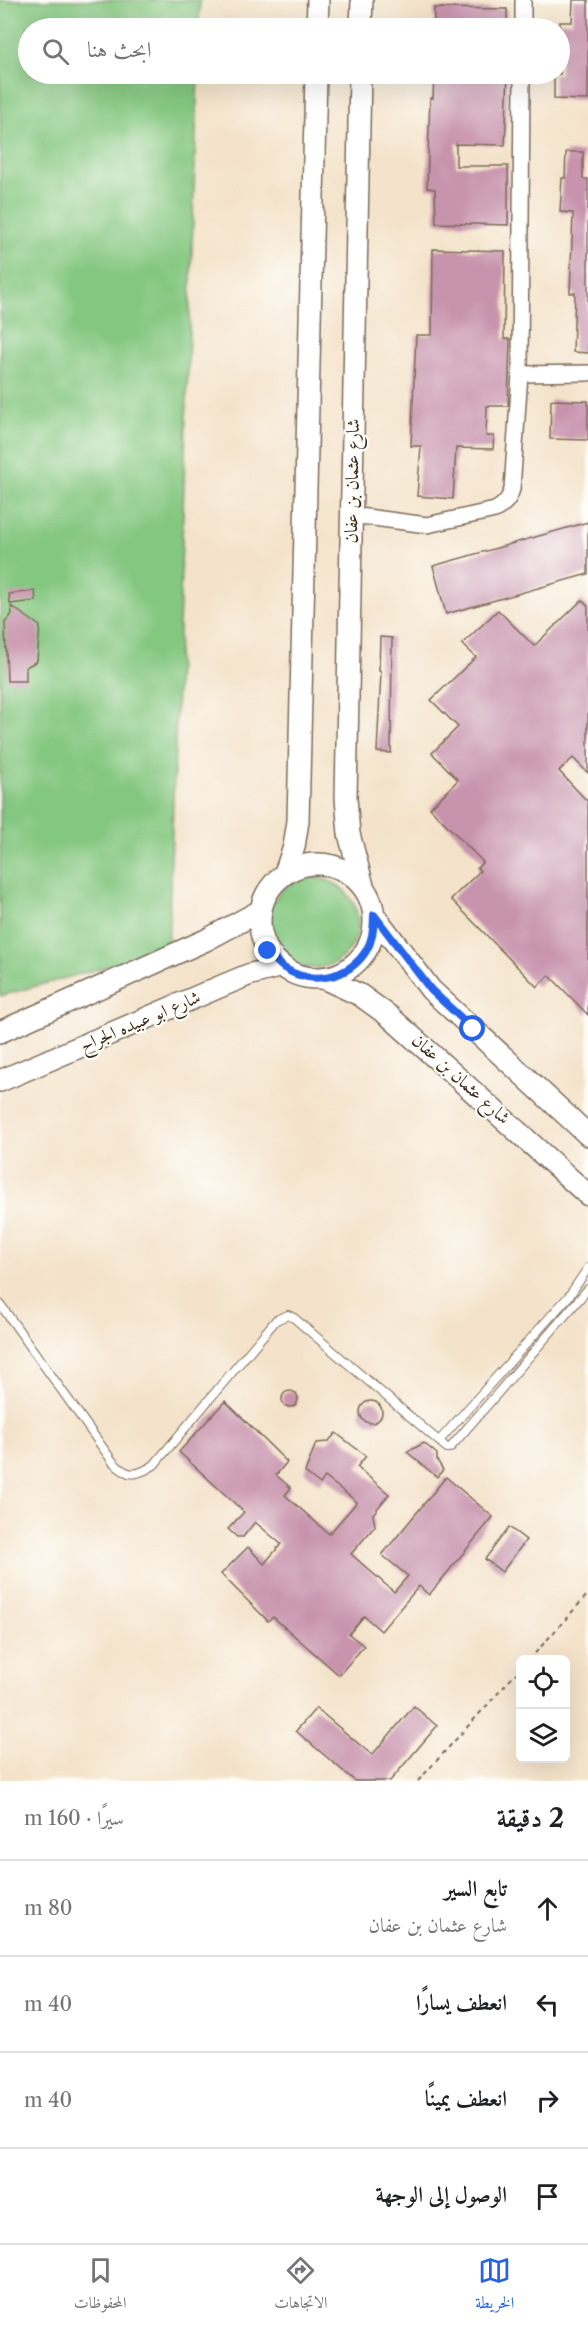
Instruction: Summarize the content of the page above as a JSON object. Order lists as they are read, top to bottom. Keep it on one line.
{"streets":{"main road":["شارع عثمان بن عفان","شارع ابو عبيده الجراح"]},"crossings":[["شارع عثمان بن عفان","شارع ابو عبيده الجراح"]],"page":{"search":"ابحث هنا","heading":["2 دقيقة","سيرًا · 160 m"],"list":[["تابع السير","شارع عثمان بن عفان","80 m"],["انعطف يسارًا","40 m"],["انعطف يمينًا","40 m"],"الوصول إلى الوجهة"],"nav":["الخريطة","الاتجاهات","المحفوظات"]}}
